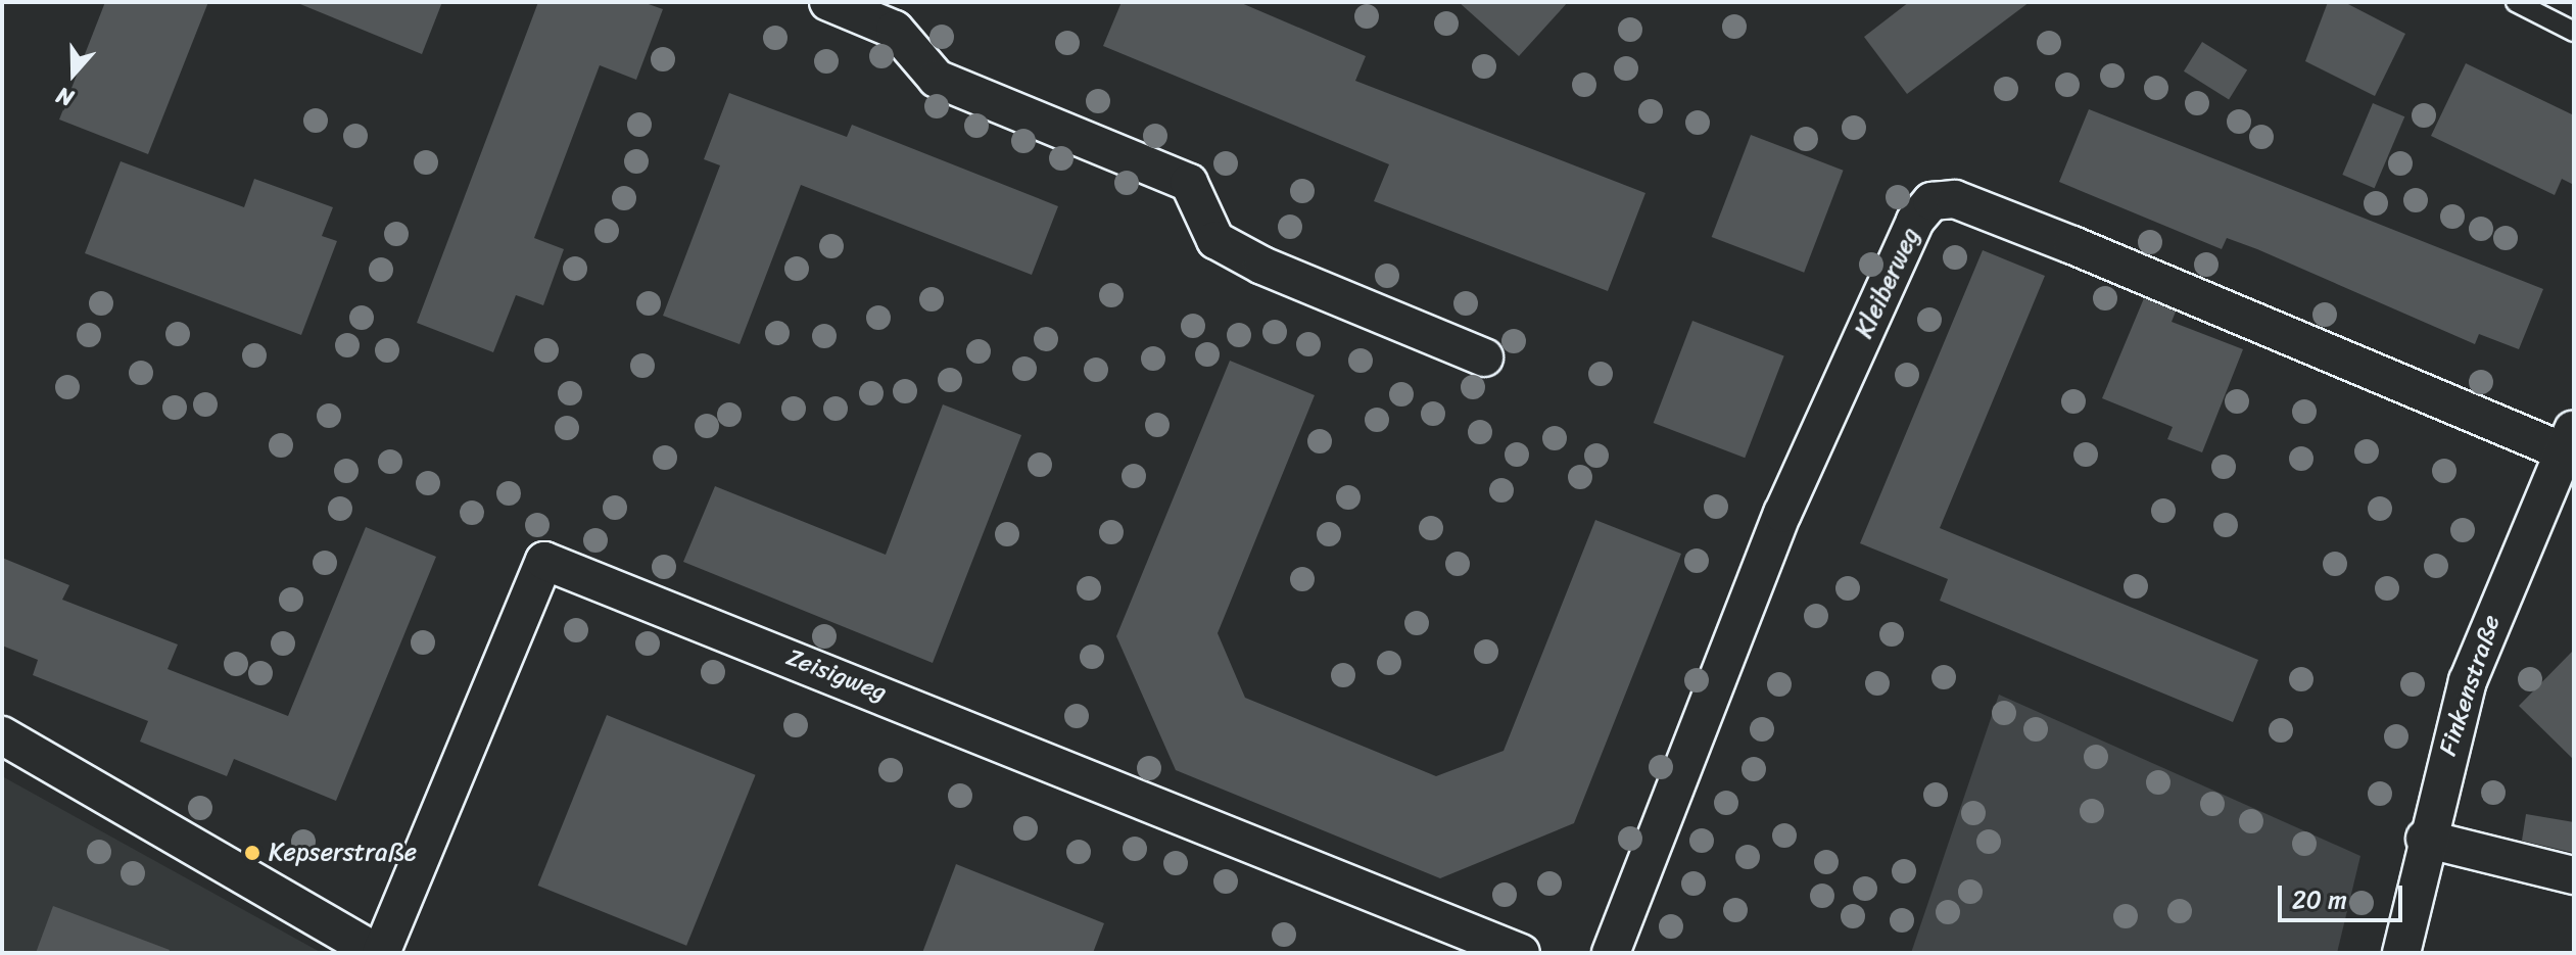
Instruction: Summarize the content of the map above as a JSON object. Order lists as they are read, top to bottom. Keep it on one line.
{"streets":{"street":["Kleiberweg","Zeisigweg","Finkenstraße"]},"crossings":[["Kleiberweg","Finkenstraße"]],"places":["Kepserstraße"],"scale_bar":"20 m","north":"bottom"}
